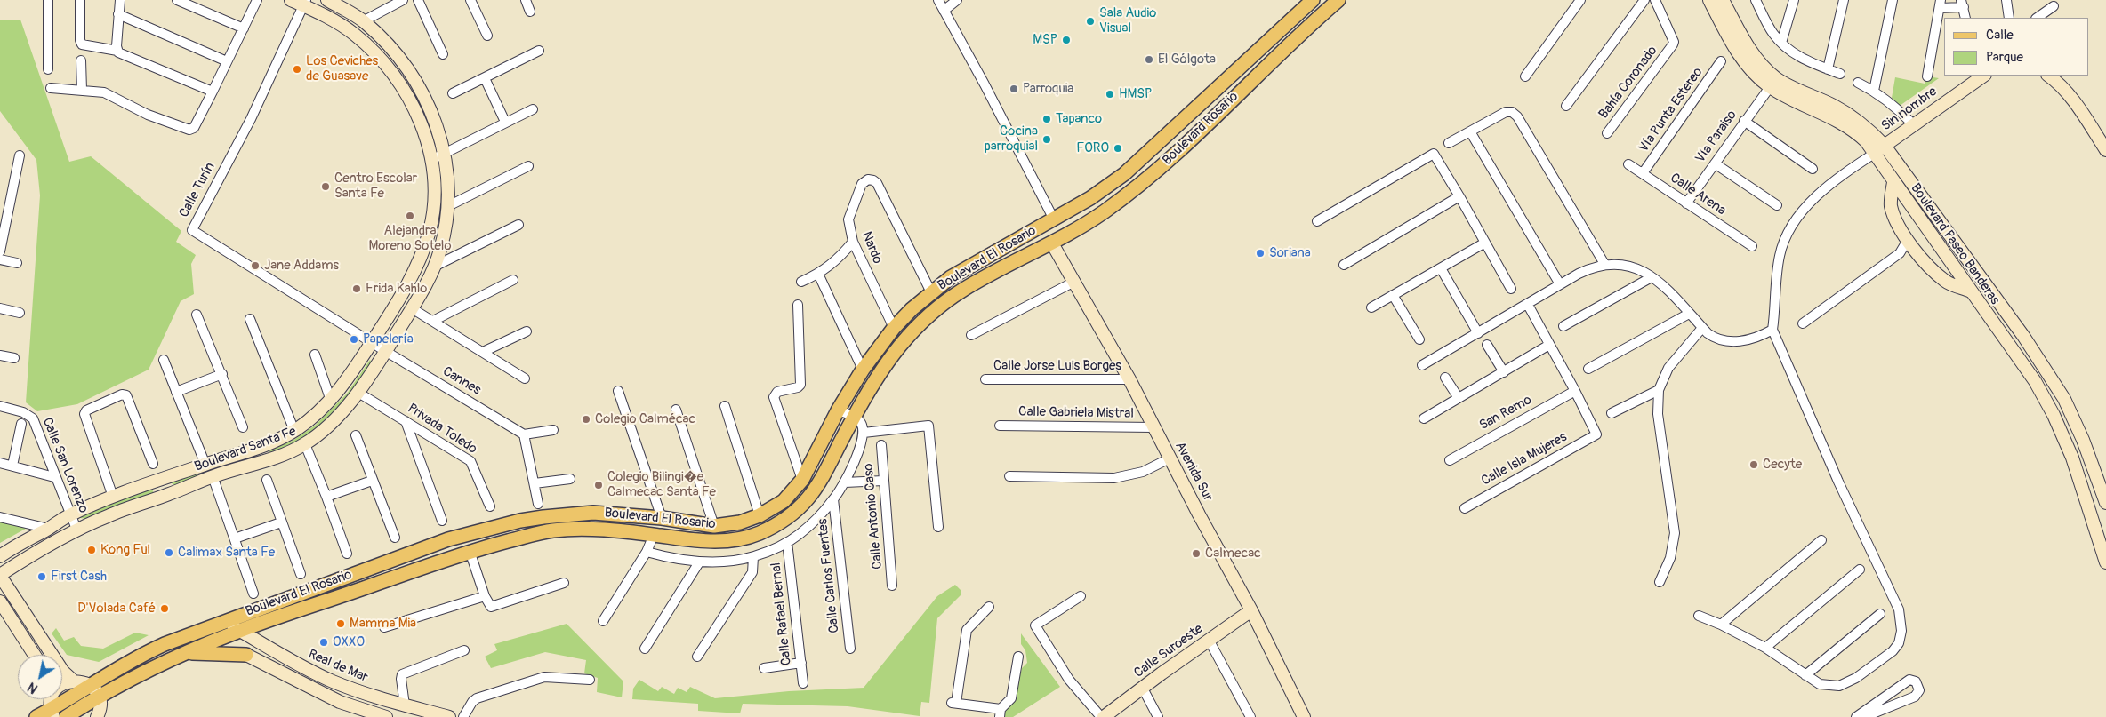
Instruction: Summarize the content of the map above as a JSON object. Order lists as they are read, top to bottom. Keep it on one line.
{"streets":{"main road":["Sin nombre","Boulevard Rosario","Boulevard Paseo Banderas","Boulevard El Rosario","Boulevard Santa Fe","Avenida Sur","Calle Suroeste","Real de Mar"],"street":["Bahía Coronado","Vía Punta Estereo","Vía Paraiso","Calle Turín","Calle Arena","Nardo","Calle Jorse Luis Borges","Cannes","Calle Gabriela Mistral","San Remo","Privada Toledo","Calle Isla Mujeres","Calle San Lorenzo","Calle Antonio Caso","Calle Carlos Fuentes","Calle Rafael Bernal"]},"crossings":[["Sin nombre","Boulevard Paseo Banderas"],["Vía Punta Estereo","Calle Arena"],["Boulevard Rosario","Boulevard El Rosario"],["Boulevard Rosario","Avenida Sur"],["Vía Paraiso","Calle Arena"],["Vía Paraiso","Boulevard Paseo Banderas"],["Calle Turín","Cannes"],["Calle Turín","Boulevard Santa Fe"],["Nardo","Boulevard El Rosario"],["Boulevard El Rosario","Avenida Sur"],["Boulevard El Rosario","Real de Mar"],["Calle Jorse Luis Borges","Avenida Sur"],["Cannes","Boulevard Santa Fe"],["Calle Gabriela Mistral","Avenida Sur"],["San Remo","Calle Isla Mujeres"],["Privada Toledo","Boulevard Santa Fe"],["Boulevard Santa Fe","Calle San Lorenzo"],["Avenida Sur","Calle Suroeste"]],"places":["Sala Audio Visual","MSP","El Gólgota","Los Ceviches de Guasave","Parroquia","HMSP","Tapanco","Cocina parroquial","FORO","Centro Escolar Santa Fe","Alejandra Moreno Sotelo","Soriana","Jane Addams","Frida Kahlo","Papelería","Colegio Calmécac","Cecyte","Colegio Bilingi�e Calmecac Santa Fe","Kong Fui","Calimax Santa Fe","Calmecac","First Cash","D'Volada Café","Mamma Mia","OXXO"],"legend":["Calle","Parque"],"north":"bottom left"}
